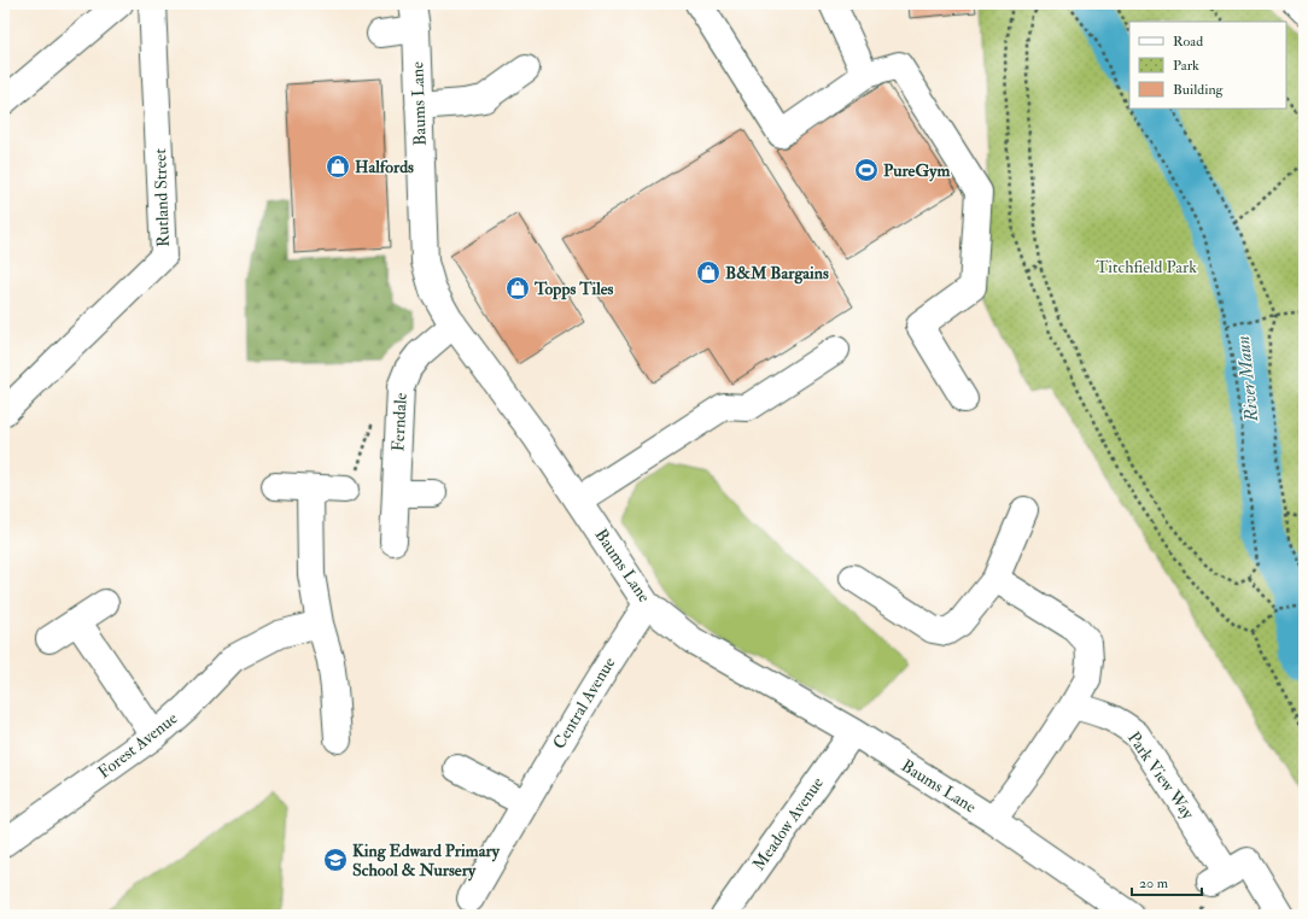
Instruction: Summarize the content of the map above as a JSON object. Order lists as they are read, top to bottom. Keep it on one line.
{"streets":{"main road":["Baums Lane","Rutland Street","Ferndale","Central Avenue","Forest Avenue","Park View Way","Meadow Avenue"]},"crossings":[["Baums Lane","Ferndale"],["Baums Lane","Central Avenue"],["Baums Lane","Meadow Avenue"]],"water":["River Maun"],"parks":["Titchfield Park"],"places":{"shop":["Halfords","B&M Bargains","Topps Tiles"],"sports":["PureGym"],"school or university":["King Edward Primary School & Nursery"]},"legend":["Road","Park","Building"],"scale_bar":"20 m"}
